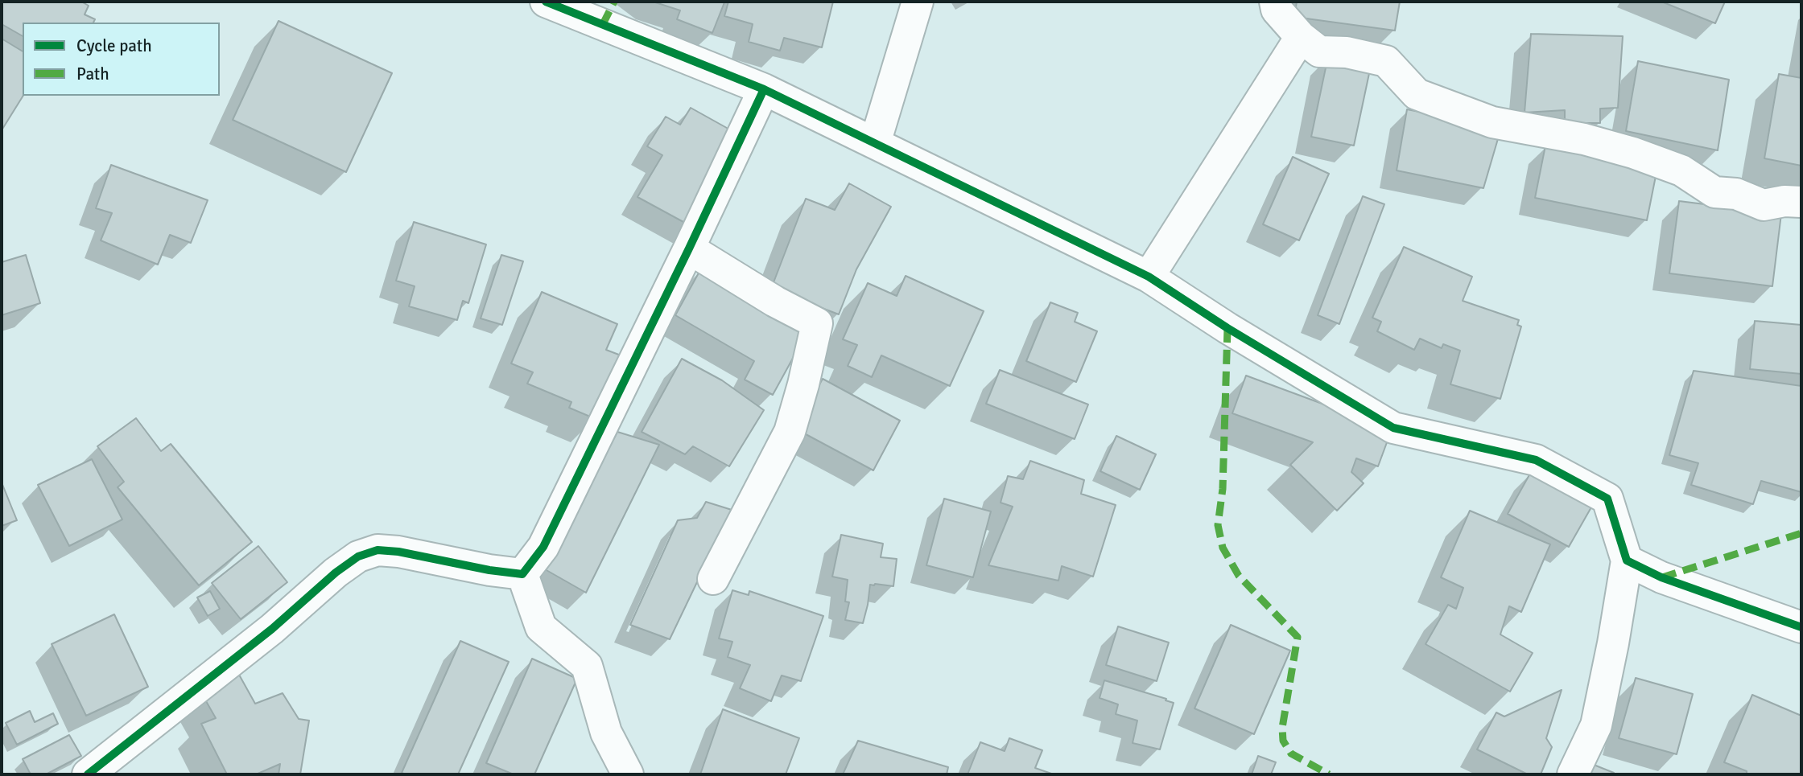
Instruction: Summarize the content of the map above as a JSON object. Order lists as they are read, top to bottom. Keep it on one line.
{"legend":["Cycle path","Path"]}
